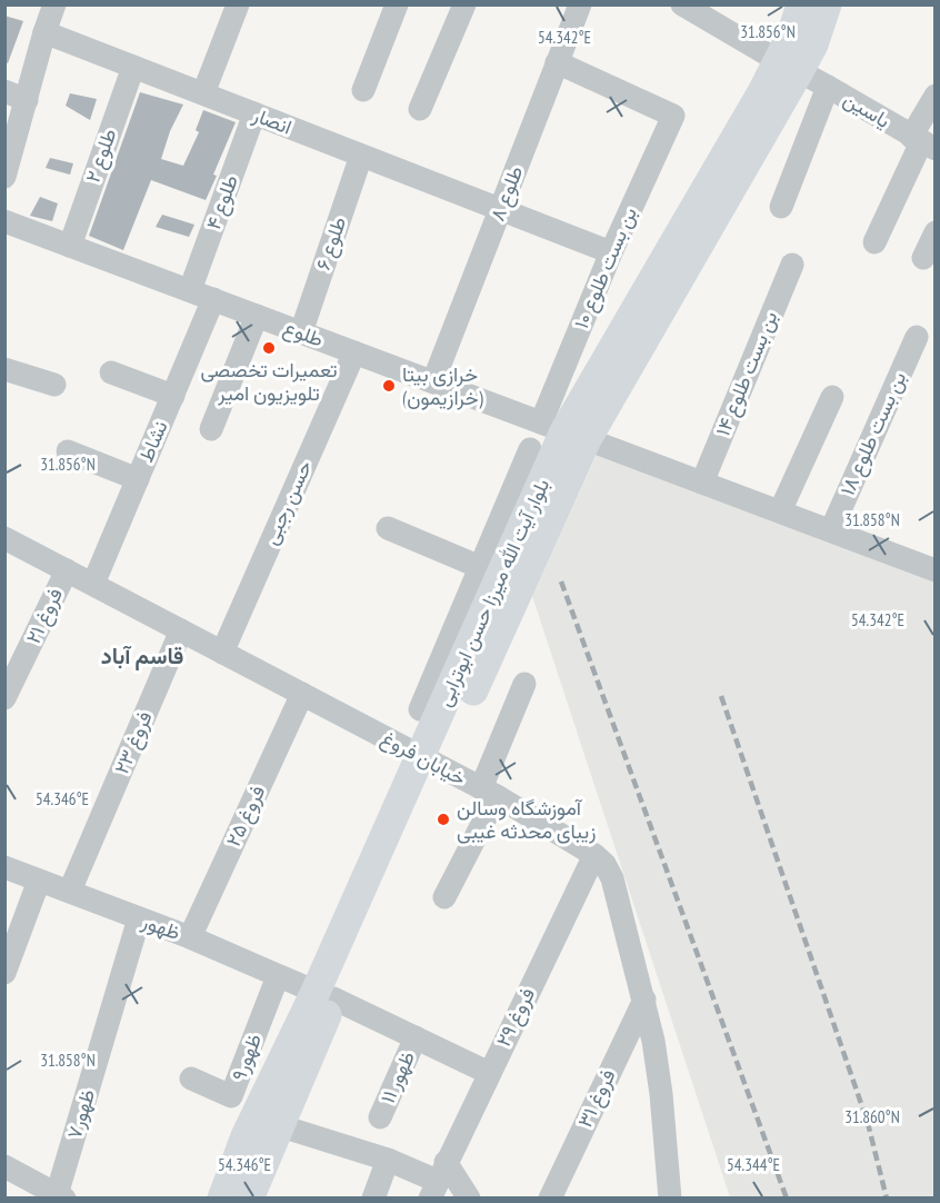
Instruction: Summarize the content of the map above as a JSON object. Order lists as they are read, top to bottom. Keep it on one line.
{"streets":{"main road":["بلوار آیت الله میرزا حسن ابوترابی"],"street":["یاسین","انصار","طلوع ۲","طلوع ۸","طلوع ۴","طلوع ۶","بن بست طلوع ۱۰","طلوع","بن بست طلوع ۱۴","بن بست طلوع ۱۸","نشاط","حسن رجبی","فروغ ۲۱","فروغ ۲۳","خیابان فروغ","فروغ ۲۵","ظهور","فروغ ۲۹","ظهور۹","ظهور ۱۱","فروغ ۳۱","ظهور۷"]},"crossings":[["یاسین","بلوار آیت الله میرزا حسن ابوترابی"],["انصار","طلوع ۲"],["انصار","طلوع ۸"],["انصار","طلوع ۴"],["انصار","طلوع ۶"],["انصار","بن بست طلوع ۱۰"],["طلوع ۲","طلوع"],["طلوع ۸","بن بست طلوع ۱۰"],["طلوع ۸","طلوع"],["طلوع ۴","طلوع"],["طلوع ۶","طلوع"],["بن بست طلوع ۱۰","طلوع"],["بن بست طلوع ۱۰","بلوار آیت الله میرزا حسن ابوترابی"],["طلوع","بن بست طلوع ۱۴"],["طلوع","بن بست طلوع ۱۸"],["طلوع","نشاط"],["طلوع","حسن رجبی"],["طلوع","بلوار آیت الله میرزا حسن ابوترابی"],["نشاط","خیابان فروغ"],["حسن رجبی","خیابان فروغ"],["بلوار آیت الله میرزا حسن ابوترابی","خیابان فروغ"],["بلوار آیت الله میرزا حسن ابوترابی","ظهور"],["فروغ ۲۱","خیابان فروغ"],["فروغ ۲۳","خیابان فروغ"],["فروغ ۲۳","ظهور"],["خیابان فروغ","فروغ ۲۵"],["خیابان فروغ","فروغ ۲۹"],["خیابان فروغ","فروغ ۳۱"],["فروغ ۲۵","ظهور"],["ظهور","فروغ ۲۹"],["ظهور","ظهور۹"],["ظهور","ظهور ۱۱"],["ظهور","ظهور۷"]],"districts":["قاسم آباد"],"places":["تعمیرات تخصصی تلویزیون امیر","خرازی بیتا (خرازیمون)","آموزشگاه وسالن زیبای محدثه غیبی"],"coordinates":["31.856°N","54.342°E","31.858°N","54.346°E","31.860°N","54.344°E"]}
